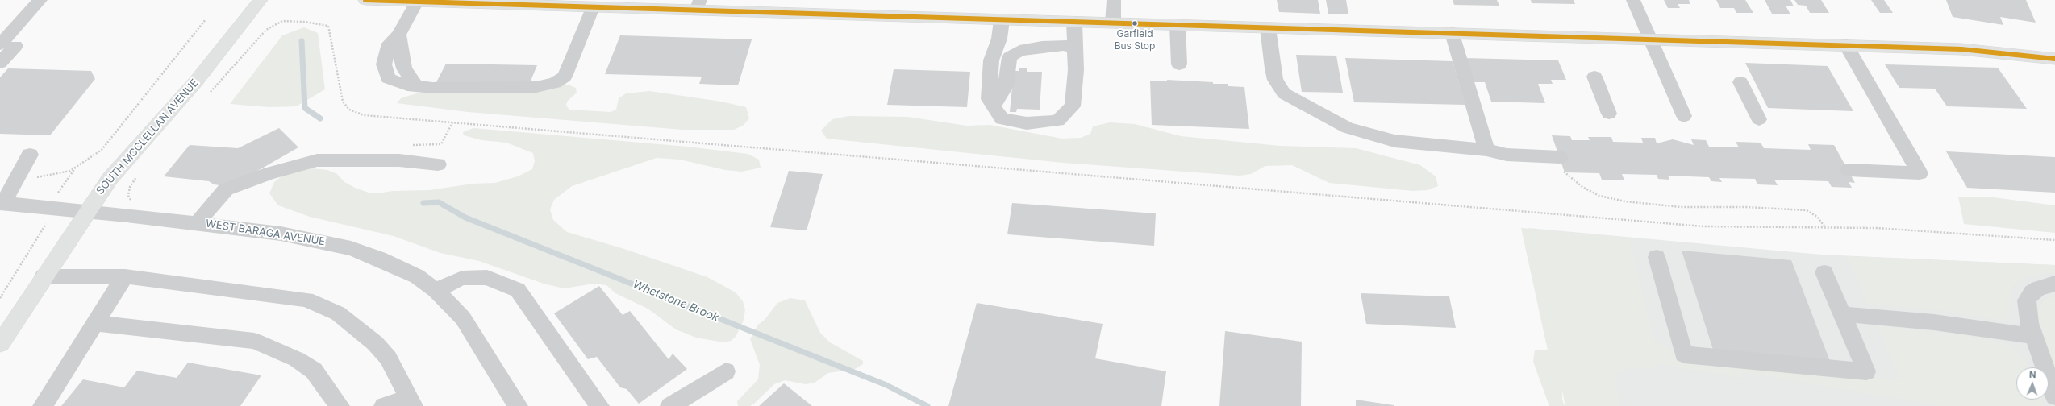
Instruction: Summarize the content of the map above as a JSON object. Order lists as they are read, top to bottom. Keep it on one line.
{"streets":{"main road":["SOUTH MCCLELLAN AVENUE"],"street":["WEST BARAGA AVENUE"]},"crossings":[["SOUTH MCCLELLAN AVENUE","WEST BARAGA AVENUE"]],"water":["Whetstone Brook"],"places":["Garfield Bus Stop"],"north":"top"}
